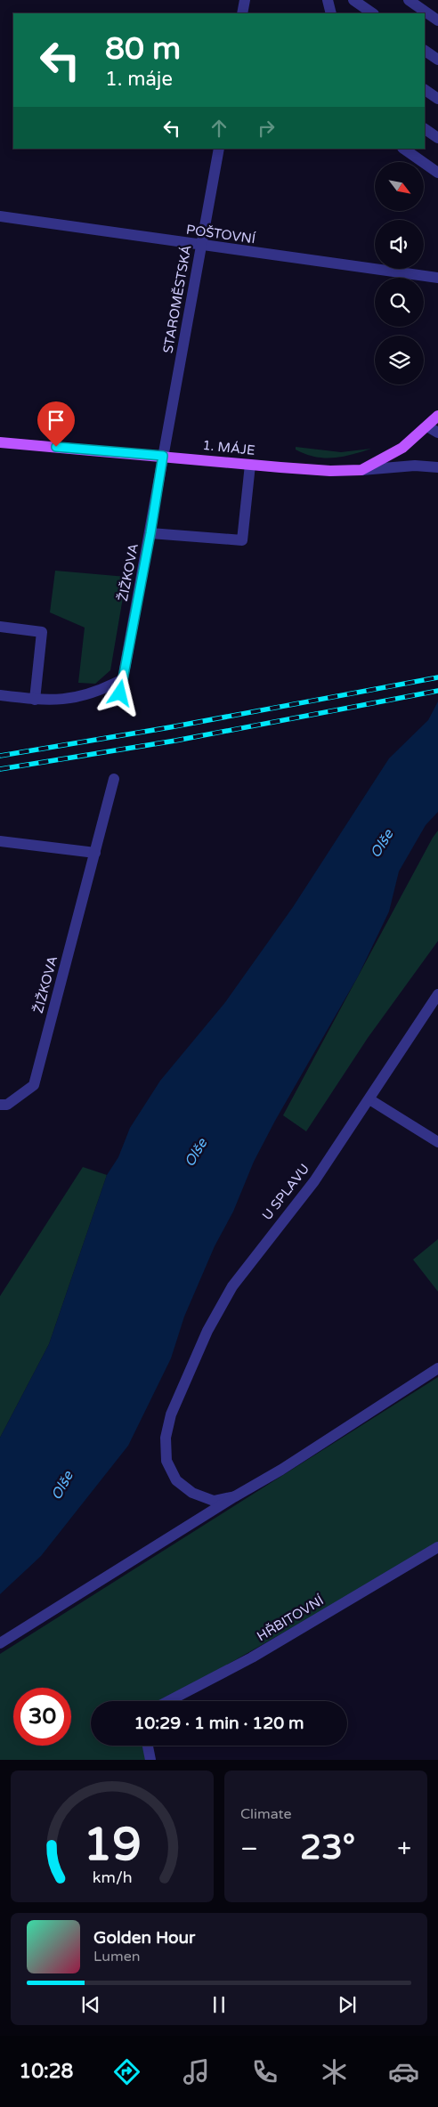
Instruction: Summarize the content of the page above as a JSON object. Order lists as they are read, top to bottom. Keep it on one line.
{"streets":{"main road":["1. MÁJE"],"street":["POŠTOVNÍ","STAROMĚSTSKÁ","ŽIŽKOVA","U SPLAVU","HŘBITOVNÍ"]},"crossings":[["POŠTOVNÍ","STAROMĚSTSKÁ"],["STAROMĚSTSKÁ","1. MÁJE"],["STAROMĚSTSKÁ","ŽIŽKOVA"],["1. MÁJE","ŽIŽKOVA"]],"water":["Olše"],"north":"bottom right","page":{"turn":["80 m","1. máje"],"limit":"30","trip":"10:29 · 1 min · 120 m","tile":"Climate","heat":["−","23°","+"],"song":["Golden Hour","Lumen"],"tabs":"10:28","gauge":["19","km/h"]}}
